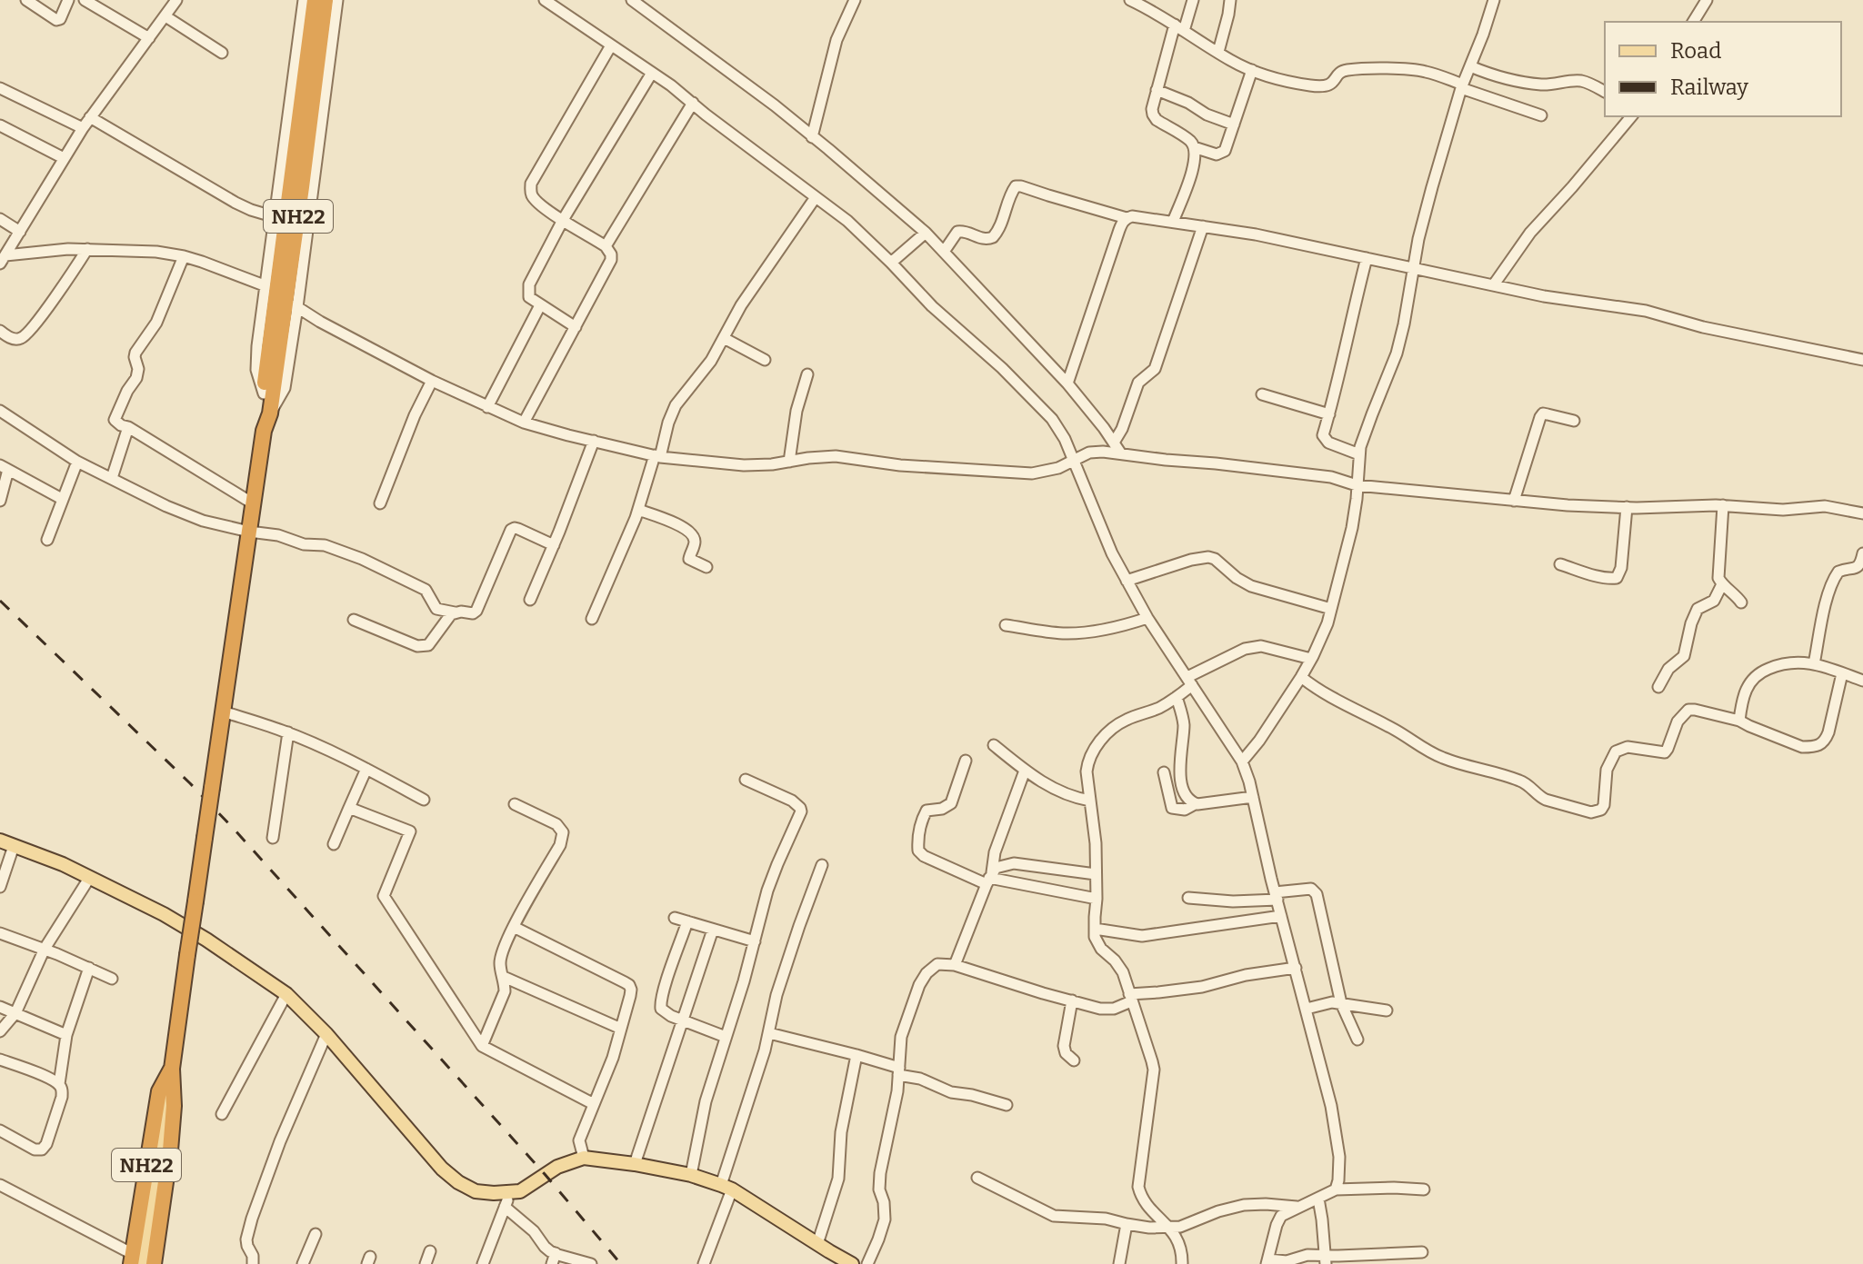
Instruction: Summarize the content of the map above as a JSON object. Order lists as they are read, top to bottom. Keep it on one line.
{"streets":{"highway":["NH22"]},"legend":["Road","Railway"]}
